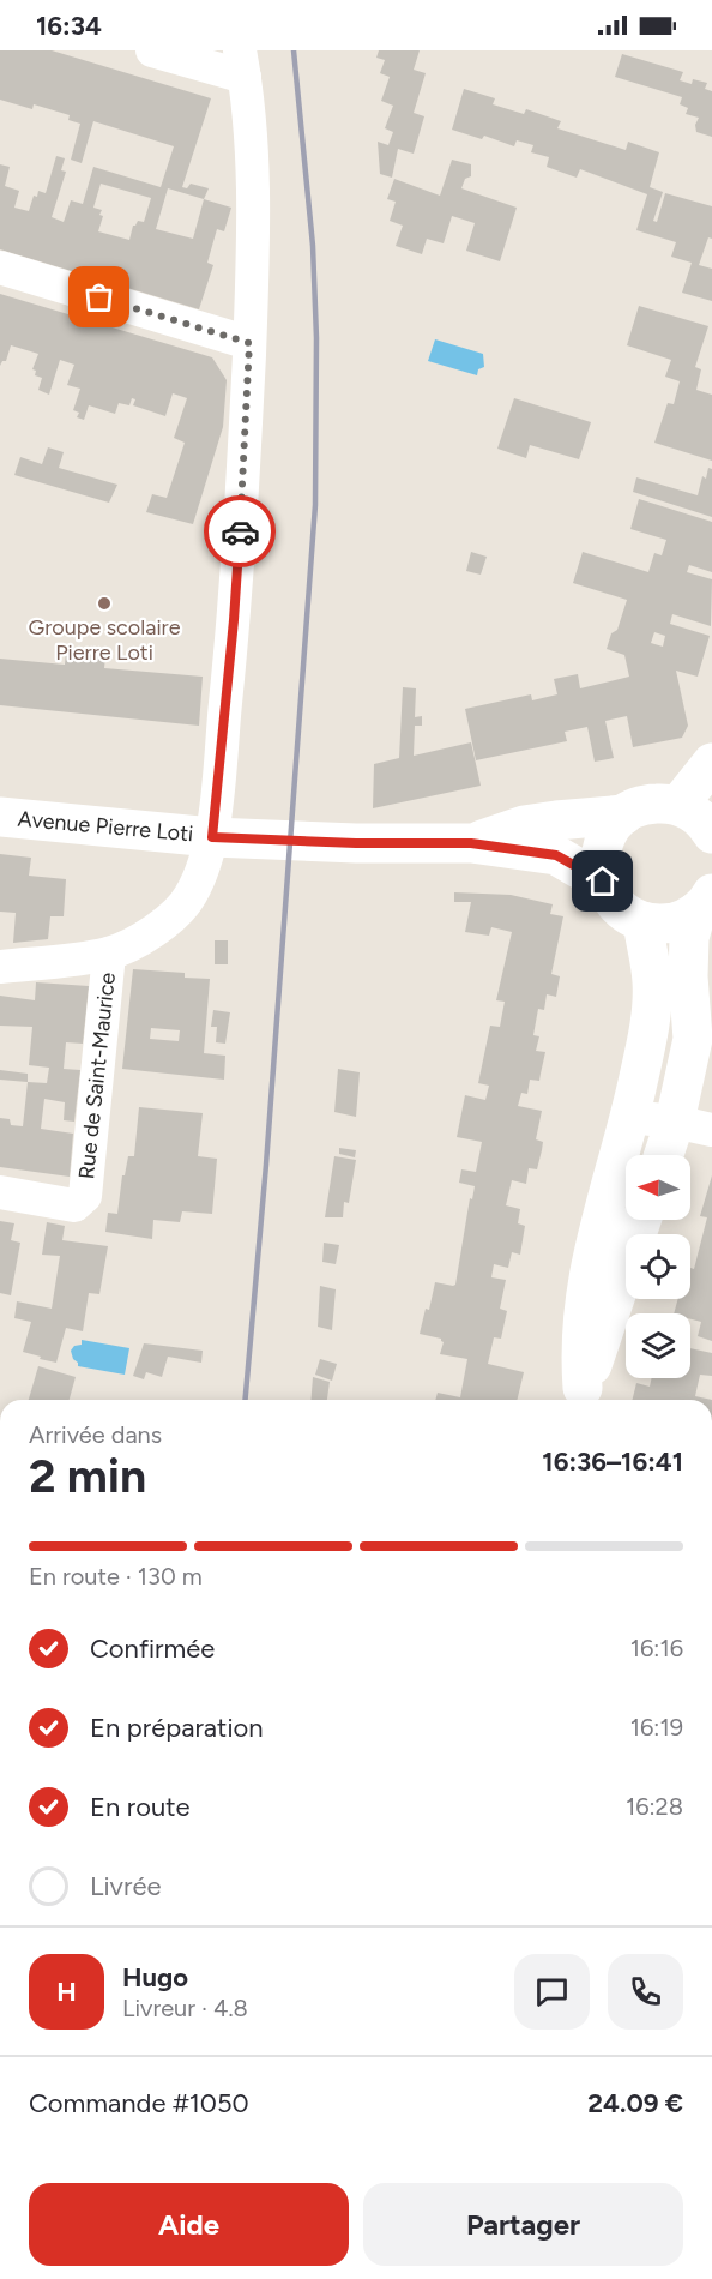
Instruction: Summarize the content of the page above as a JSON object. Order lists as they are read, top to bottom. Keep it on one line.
{"streets":{"main road":["Avenue Pierre Loti"],"street":["Rue de Saint-Maurice"]},"places":["Groupe scolaire Pierre Loti"],"north":"left","page":{"status":"16:34","heading":["2 min","Arrivée dans","16:36–16:41"],"panel":["Hugo","Livreur · 4.8","Commande #1050","24.09 €"],"bar":"En route · 130 m","list":[["Confirmée","16:16"],["En préparation","16:19"],["En route","16:28"],"Livrée"],"round":"H","buttons":["Aide","Partager"]}}
